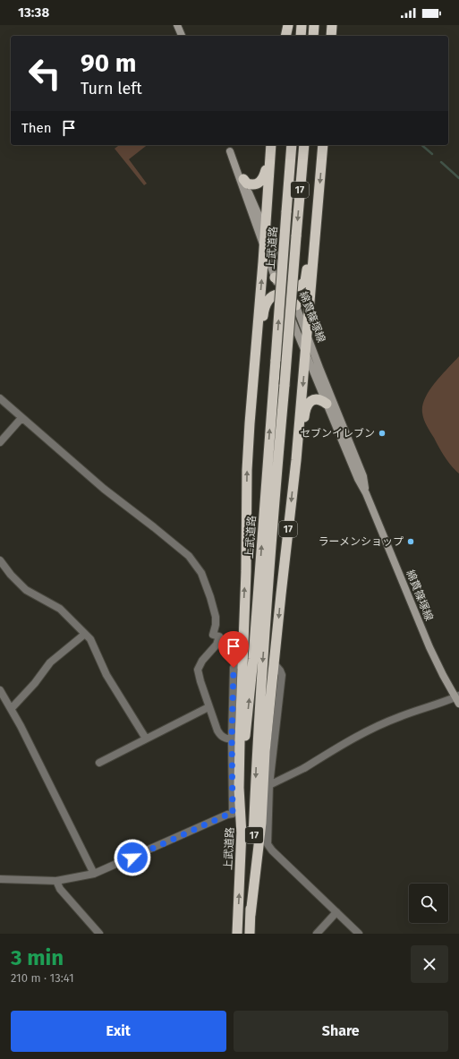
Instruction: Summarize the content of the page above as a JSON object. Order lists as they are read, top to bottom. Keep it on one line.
{"streets":{"highway":["17","上武道路"],"main road":["綿貫篠塚線"]},"crossings":[["17","上武道路"],["17","綿貫篠塚線"]],"places":["セブンイレブン","ラーメンショップ"],"page":{"status":"13:38","turn":["90 m","Turn left"],"then":"Then","heading":["3 min","210 m · 13:41"],"buttons":["Exit","Share"]}}
